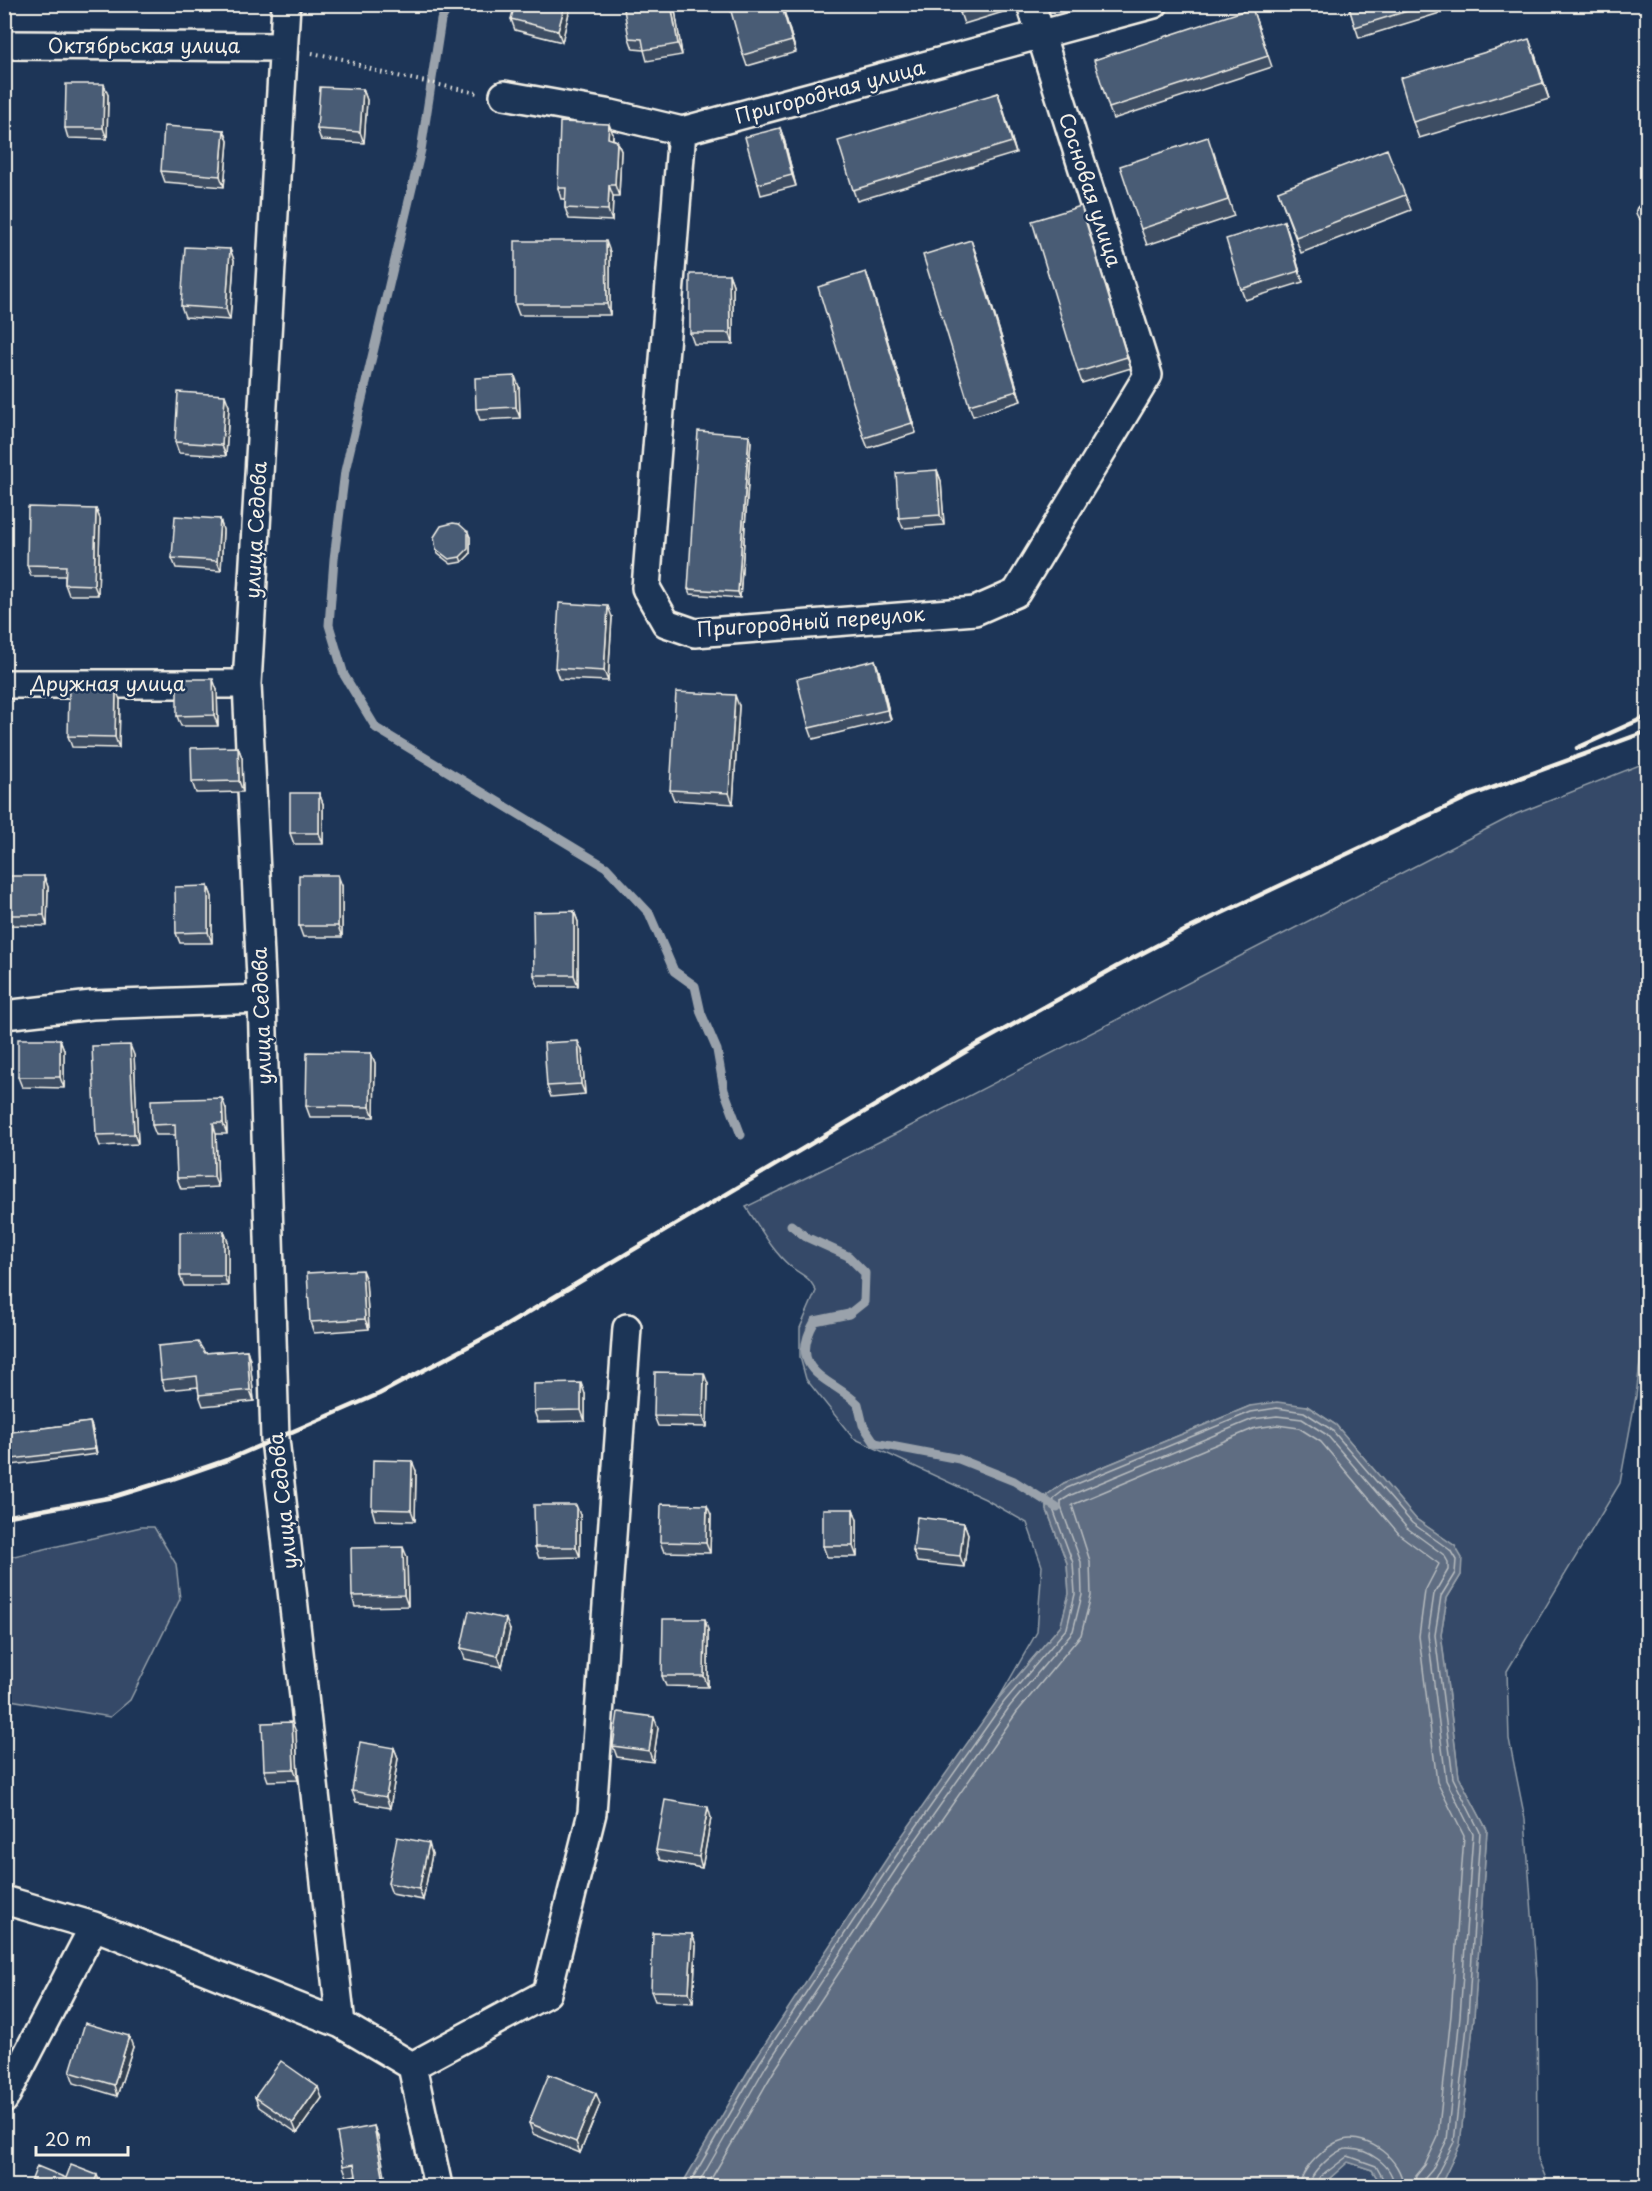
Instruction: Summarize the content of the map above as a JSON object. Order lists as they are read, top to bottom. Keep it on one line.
{"streets":{"street":["Октябрьская улица","Пригородная улица","Сосновая улица","улица Седова","Пригородный переулок","Дружная улица"]},"crossings":[["Октябрьская улица","улица Седова"],["Пригородная улица","Сосновая улица"],["Пригородная улица","Пригородный переулок"],["Сосновая улица","Пригородный переулок"],["улица Седова","Дружная улица"]],"scale_bar":"20 m"}
